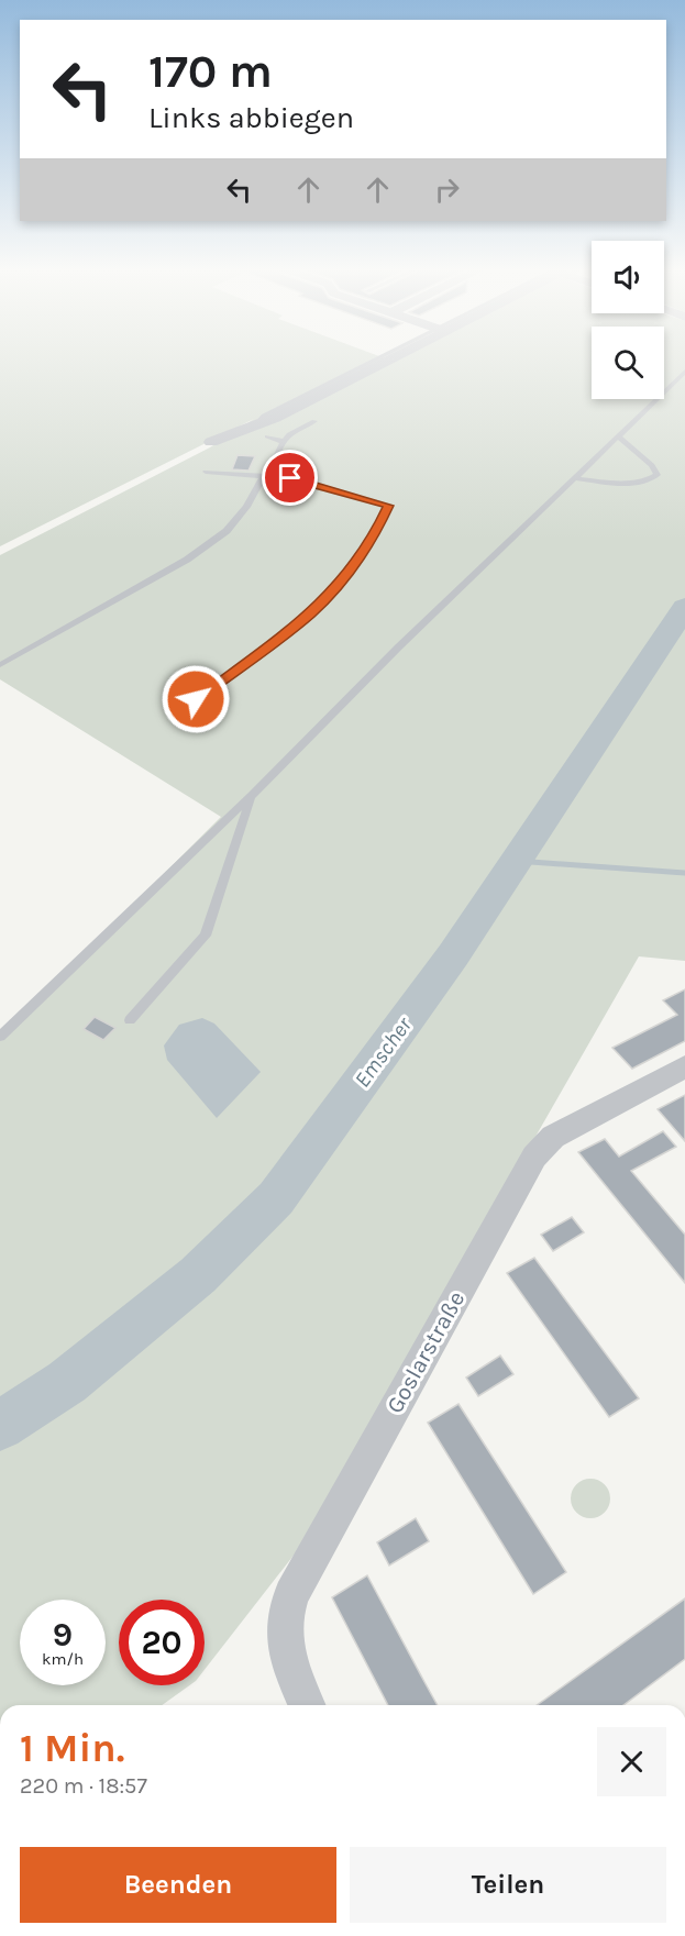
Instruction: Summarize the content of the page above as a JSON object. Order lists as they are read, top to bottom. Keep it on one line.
{"streets":{"street":["Goslarstraße"]},"water":["Emscher"],"page":{"turn":["170 m","Links abbiegen"],"speed":"9 km/h","limit":"20","heading":["1 Min.","220 m · 18:57"],"buttons":["Beenden","Teilen"]}}
